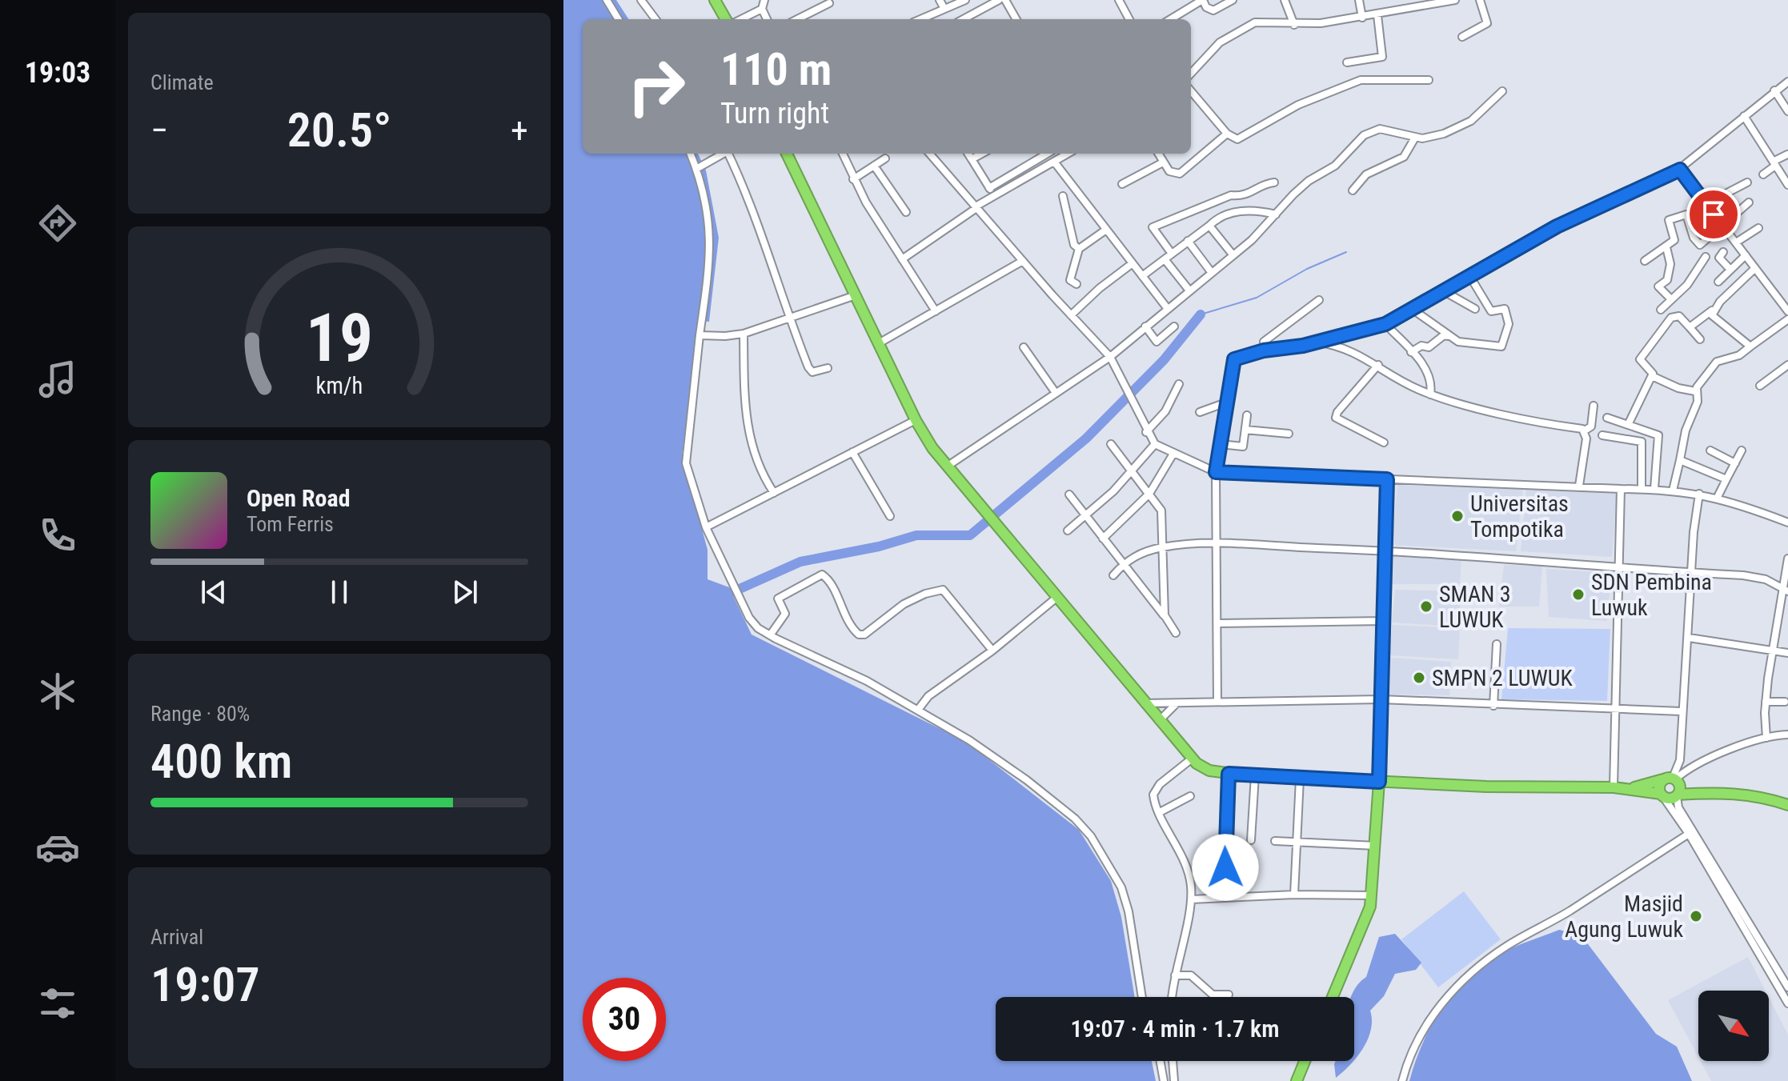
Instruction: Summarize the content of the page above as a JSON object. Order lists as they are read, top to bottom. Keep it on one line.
{"places":["Universitas Tompotika","SDN Pembina Luwuk","SMAN 3 LUWUK","SMPN 2 LUWUK","Masjid Agung Luwuk"],"north":"bottom right","page":{"tabs":"19:03","tile":["Climate",["Range · 80%","400 km"],["Arrival","19:07"]],"turn":["110 m","Turn right"],"heat":["−","20.5°","+"],"song":["Open Road","Tom Ferris"],"limit":"30","trip":"19:07 · 4 min · 1.7 km","gauge":["19","km/h"]}}
